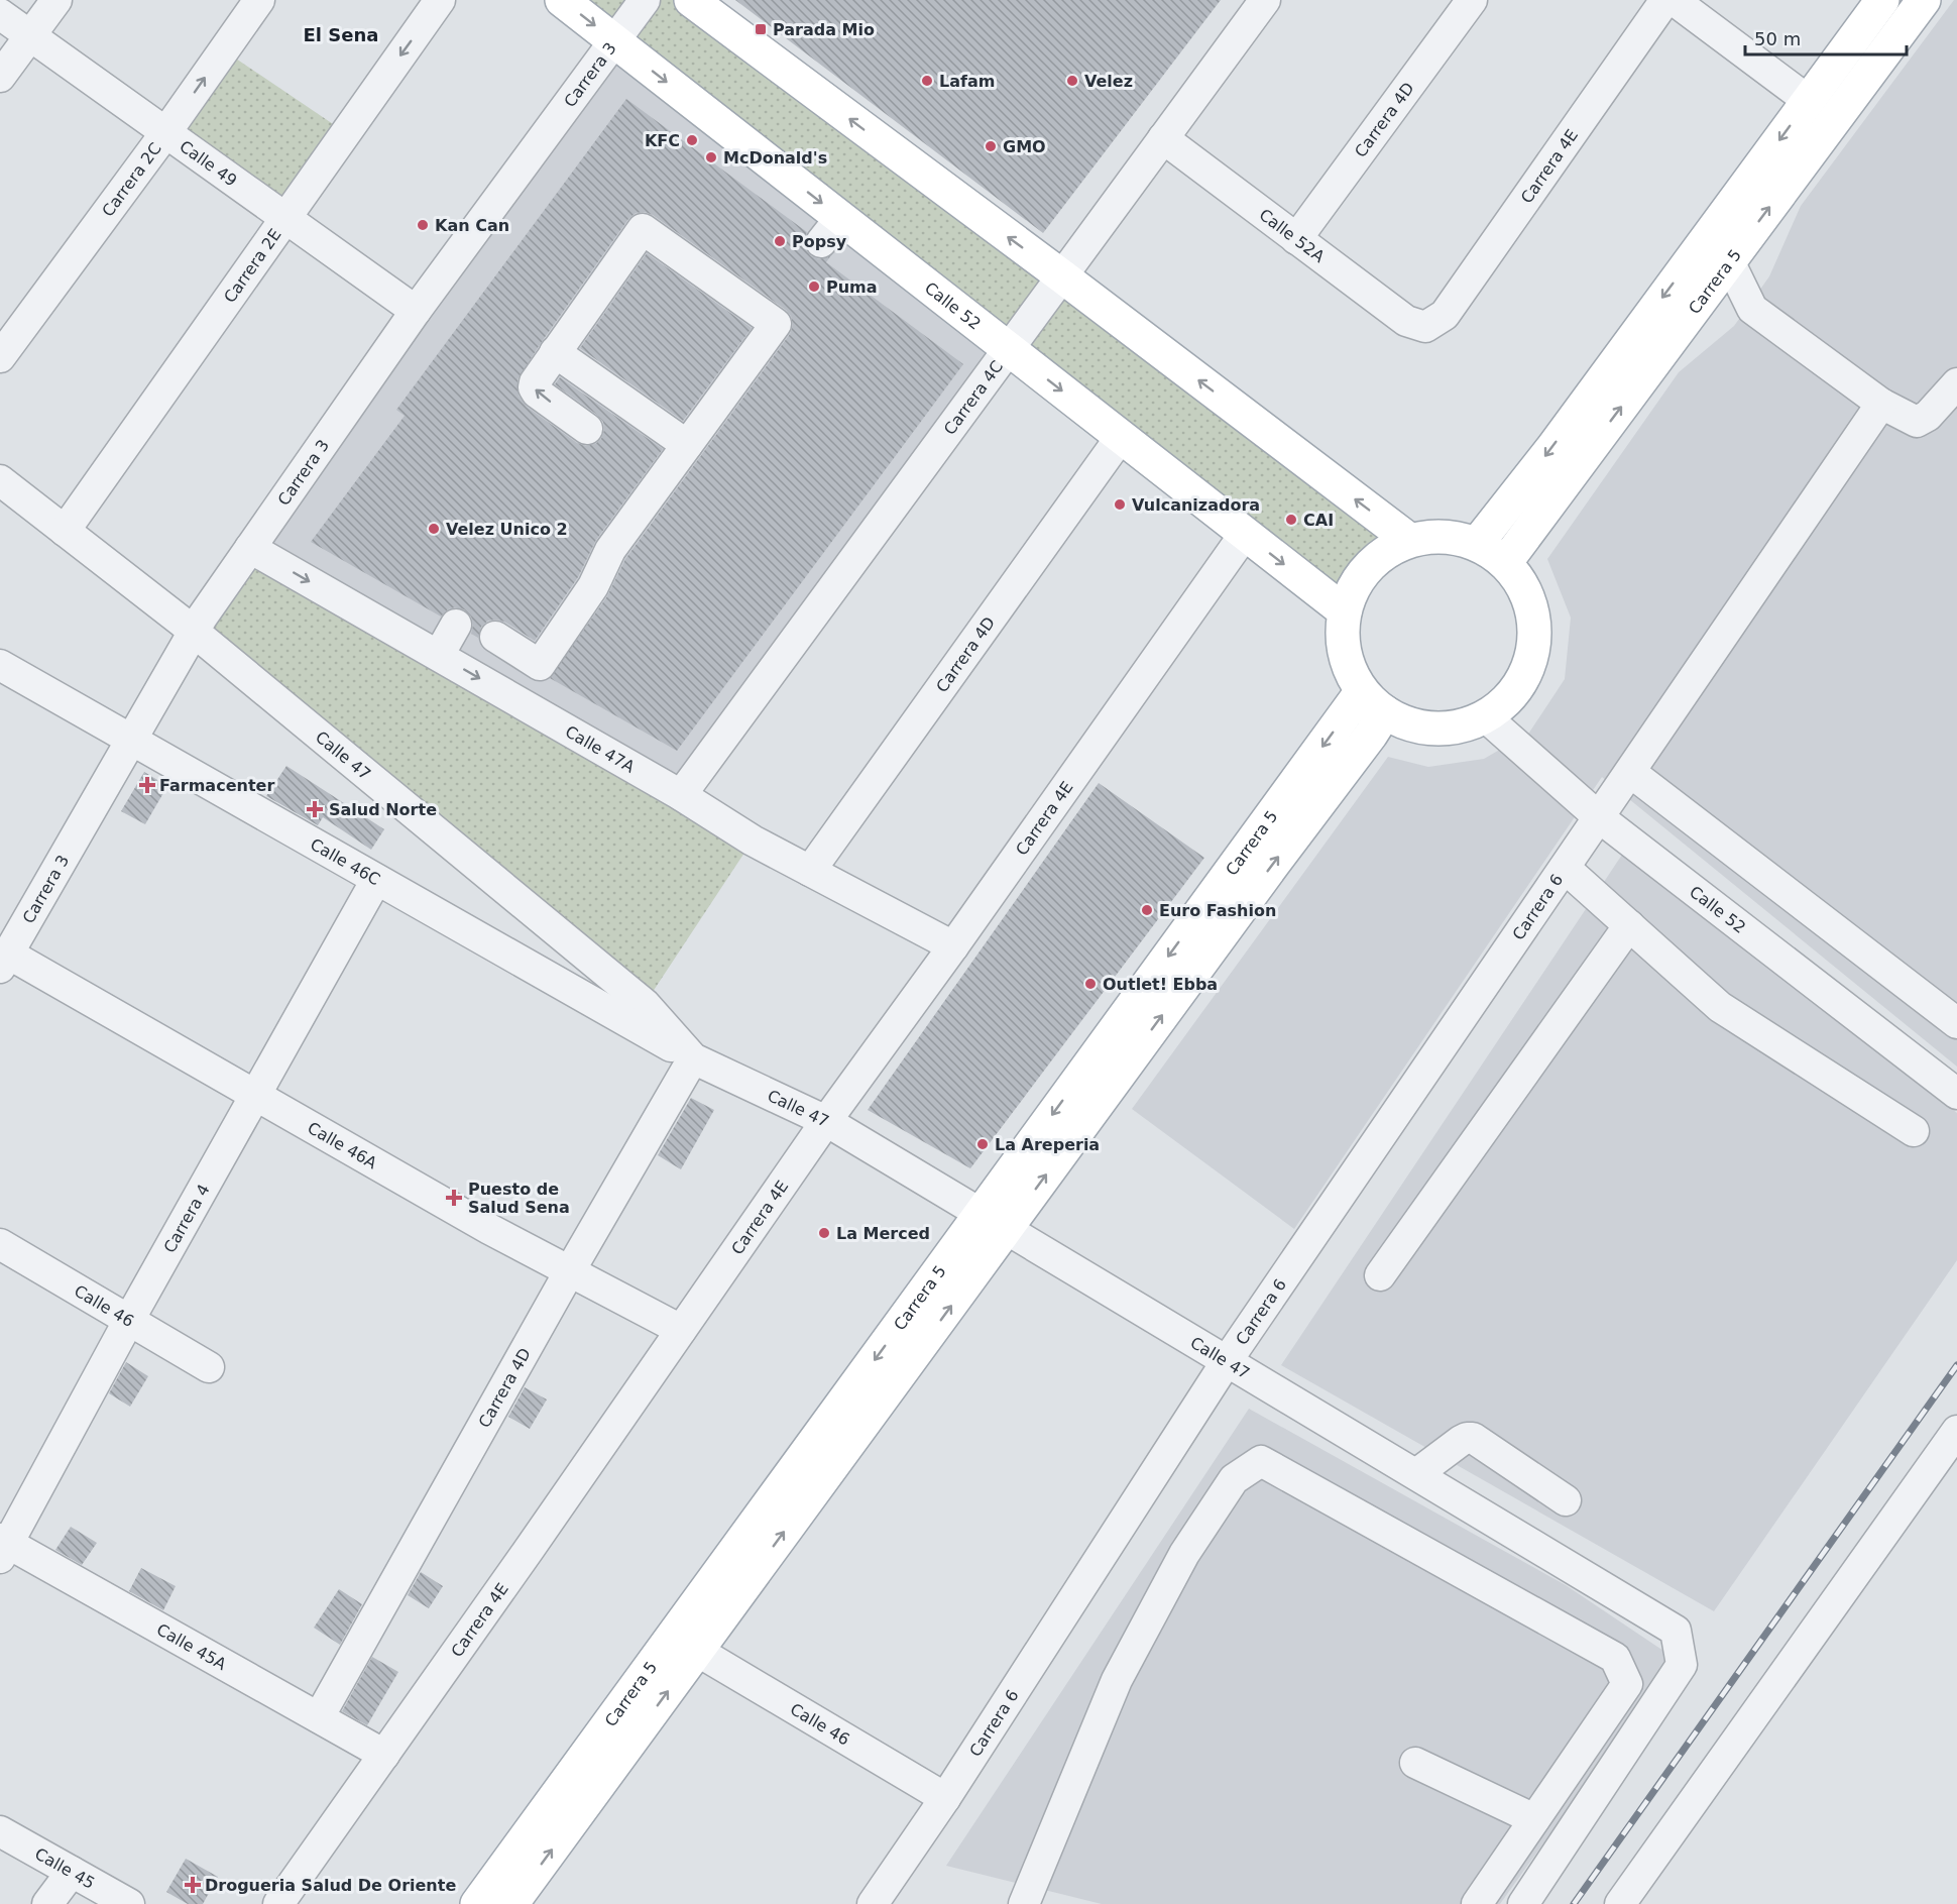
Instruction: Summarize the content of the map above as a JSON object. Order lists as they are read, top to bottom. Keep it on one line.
{"streets":{"main road":["Carrera 5","Calle 52"],"street":["Carrera 3","Carrera 4D","Calle 49","Carrera 4E","Carrera 2C","Calle 52A","Carrera 2E","Carrera 4C","Calle 47A","Calle 47","Calle 46C","Carrera 6","Calle 46A","Carrera 4","Calle 46","Calle 45A","Calle 45"]},"crossings":[["Carrera 3","Calle 49"],["Carrera 3","Calle 52"],["Carrera 3","Calle 47A"],["Carrera 3","Calle 47"],["Carrera 3","Calle 46C"],["Carrera 3","Calle 46A"],["Carrera 4D","Calle 52A"],["Carrera 4D","Calle 52"],["Carrera 4D","Calle 47A"],["Carrera 4D","Calle 47"],["Carrera 4D","Calle 46C"],["Carrera 4D","Calle 46A"],["Carrera 4D","Calle 45A"],["Calle 49","Carrera 2C"],["Calle 49","Carrera 2E"],["Carrera 4E","Calle 52A"],["Carrera 4E","Calle 52"],["Carrera 4E","Calle 47A"],["Carrera 4E","Calle 47"],["Carrera 4E","Calle 46A"],["Carrera 4E","Calle 45A"],["Calle 52A","Carrera 4C"],["Carrera 2E","Calle 47"],["Carrera 5","Calle 52"],["Carrera 5","Calle 47"],["Carrera 5","Calle 46"],["Calle 52","Carrera 4C"],["Calle 52","Carrera 6"],["Carrera 4C","Calle 47A"],["Calle 47","Calle 46C"],["Calle 47","Carrera 6"],["Calle 46C","Carrera 4"],["Carrera 6","Calle 46"],["Calle 46A","Carrera 4"],["Carrera 4","Calle 46"],["Carrera 4","Calle 45A"]],"one_way":["Carrera 2C","Carrera 2E","Calle 47A"],"districts":["El Sena"],"places":{"transit":["Parada Mio"],"other":["Lafam","Velez","KFC","GMO","McDonald's","Kan Can","Popsy","Puma","Vulcanizadora","CAI","Velez Unico 2","Euro Fashion","Outlet! Ebba","La Areperia","La Merced"],"health":["Farmacenter","Salud Norte","Puesto de Salud Sena","Drogueria Salud De Oriente"]},"scale_bar":"50 m"}
